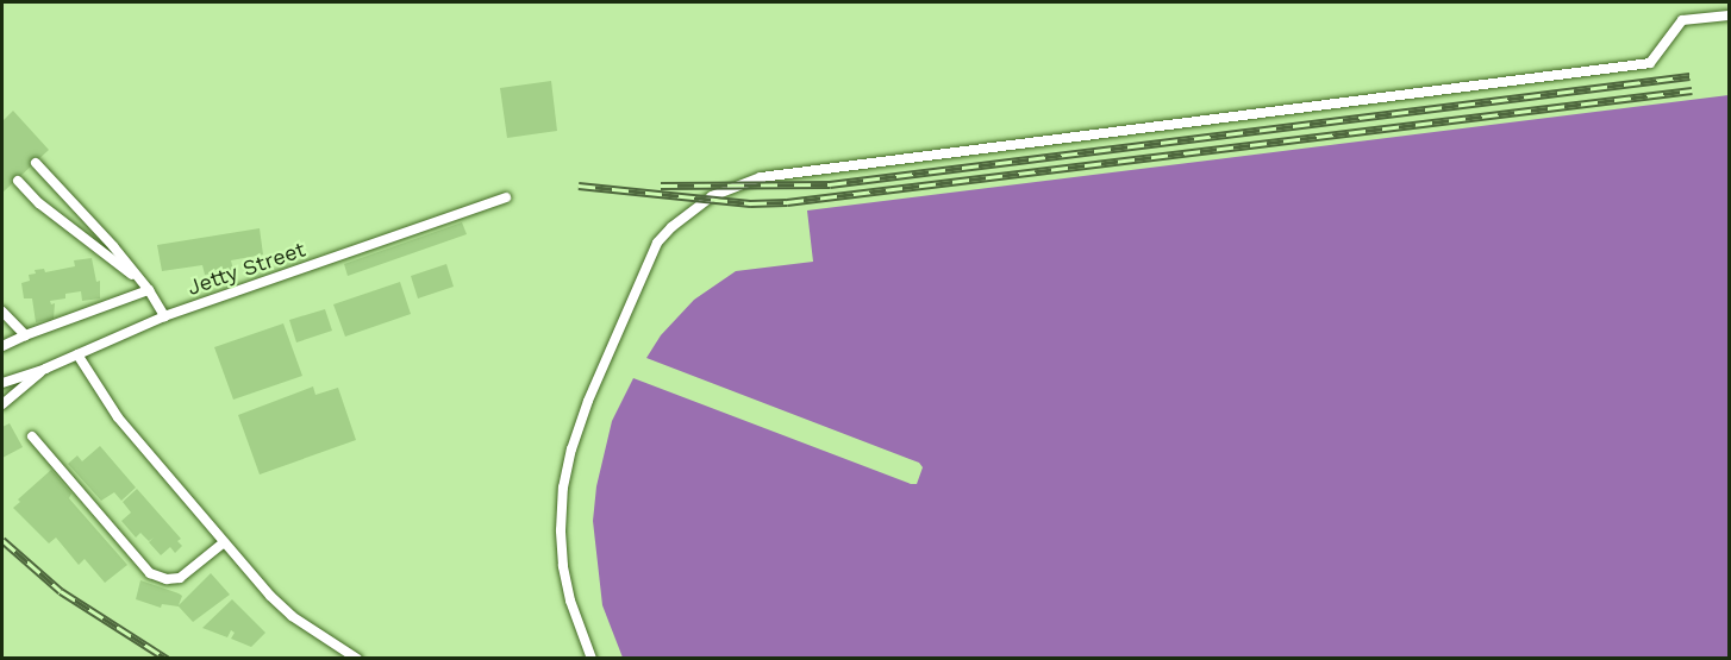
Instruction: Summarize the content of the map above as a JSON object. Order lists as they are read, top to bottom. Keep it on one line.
{"streets":{"lane":["Jetty Street"]}}
